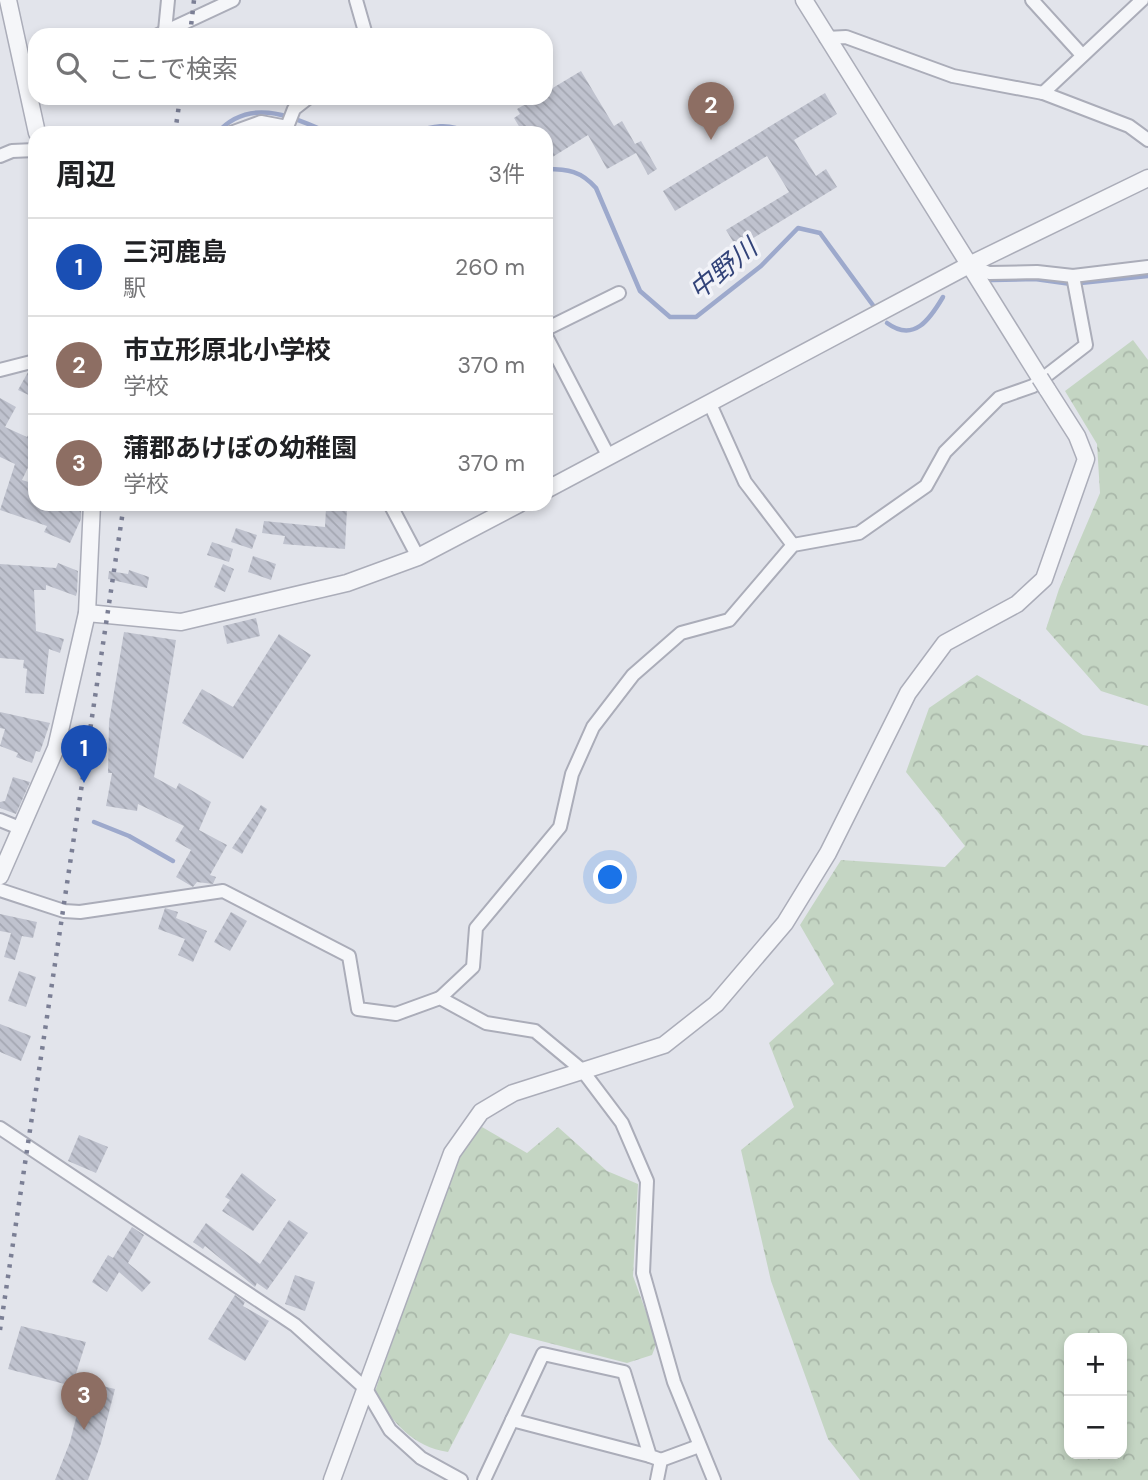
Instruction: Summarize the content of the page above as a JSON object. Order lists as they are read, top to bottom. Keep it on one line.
{"water":["中野川"],"page":{"search":"ここで検索","pins":["2","1","3"],"heading":["周辺","3件"],"list":[{"mark":"1","name":"三河鹿島","note":"駅","value":"260 m"},{"mark":"2","name":"市立形原北小学校","note":"学校","value":"370 m"},{"mark":"3","name":"蒲郡あけぼの幼稚園","note":"学校","value":"370 m"}],"map_buttons":["+","−"]}}
